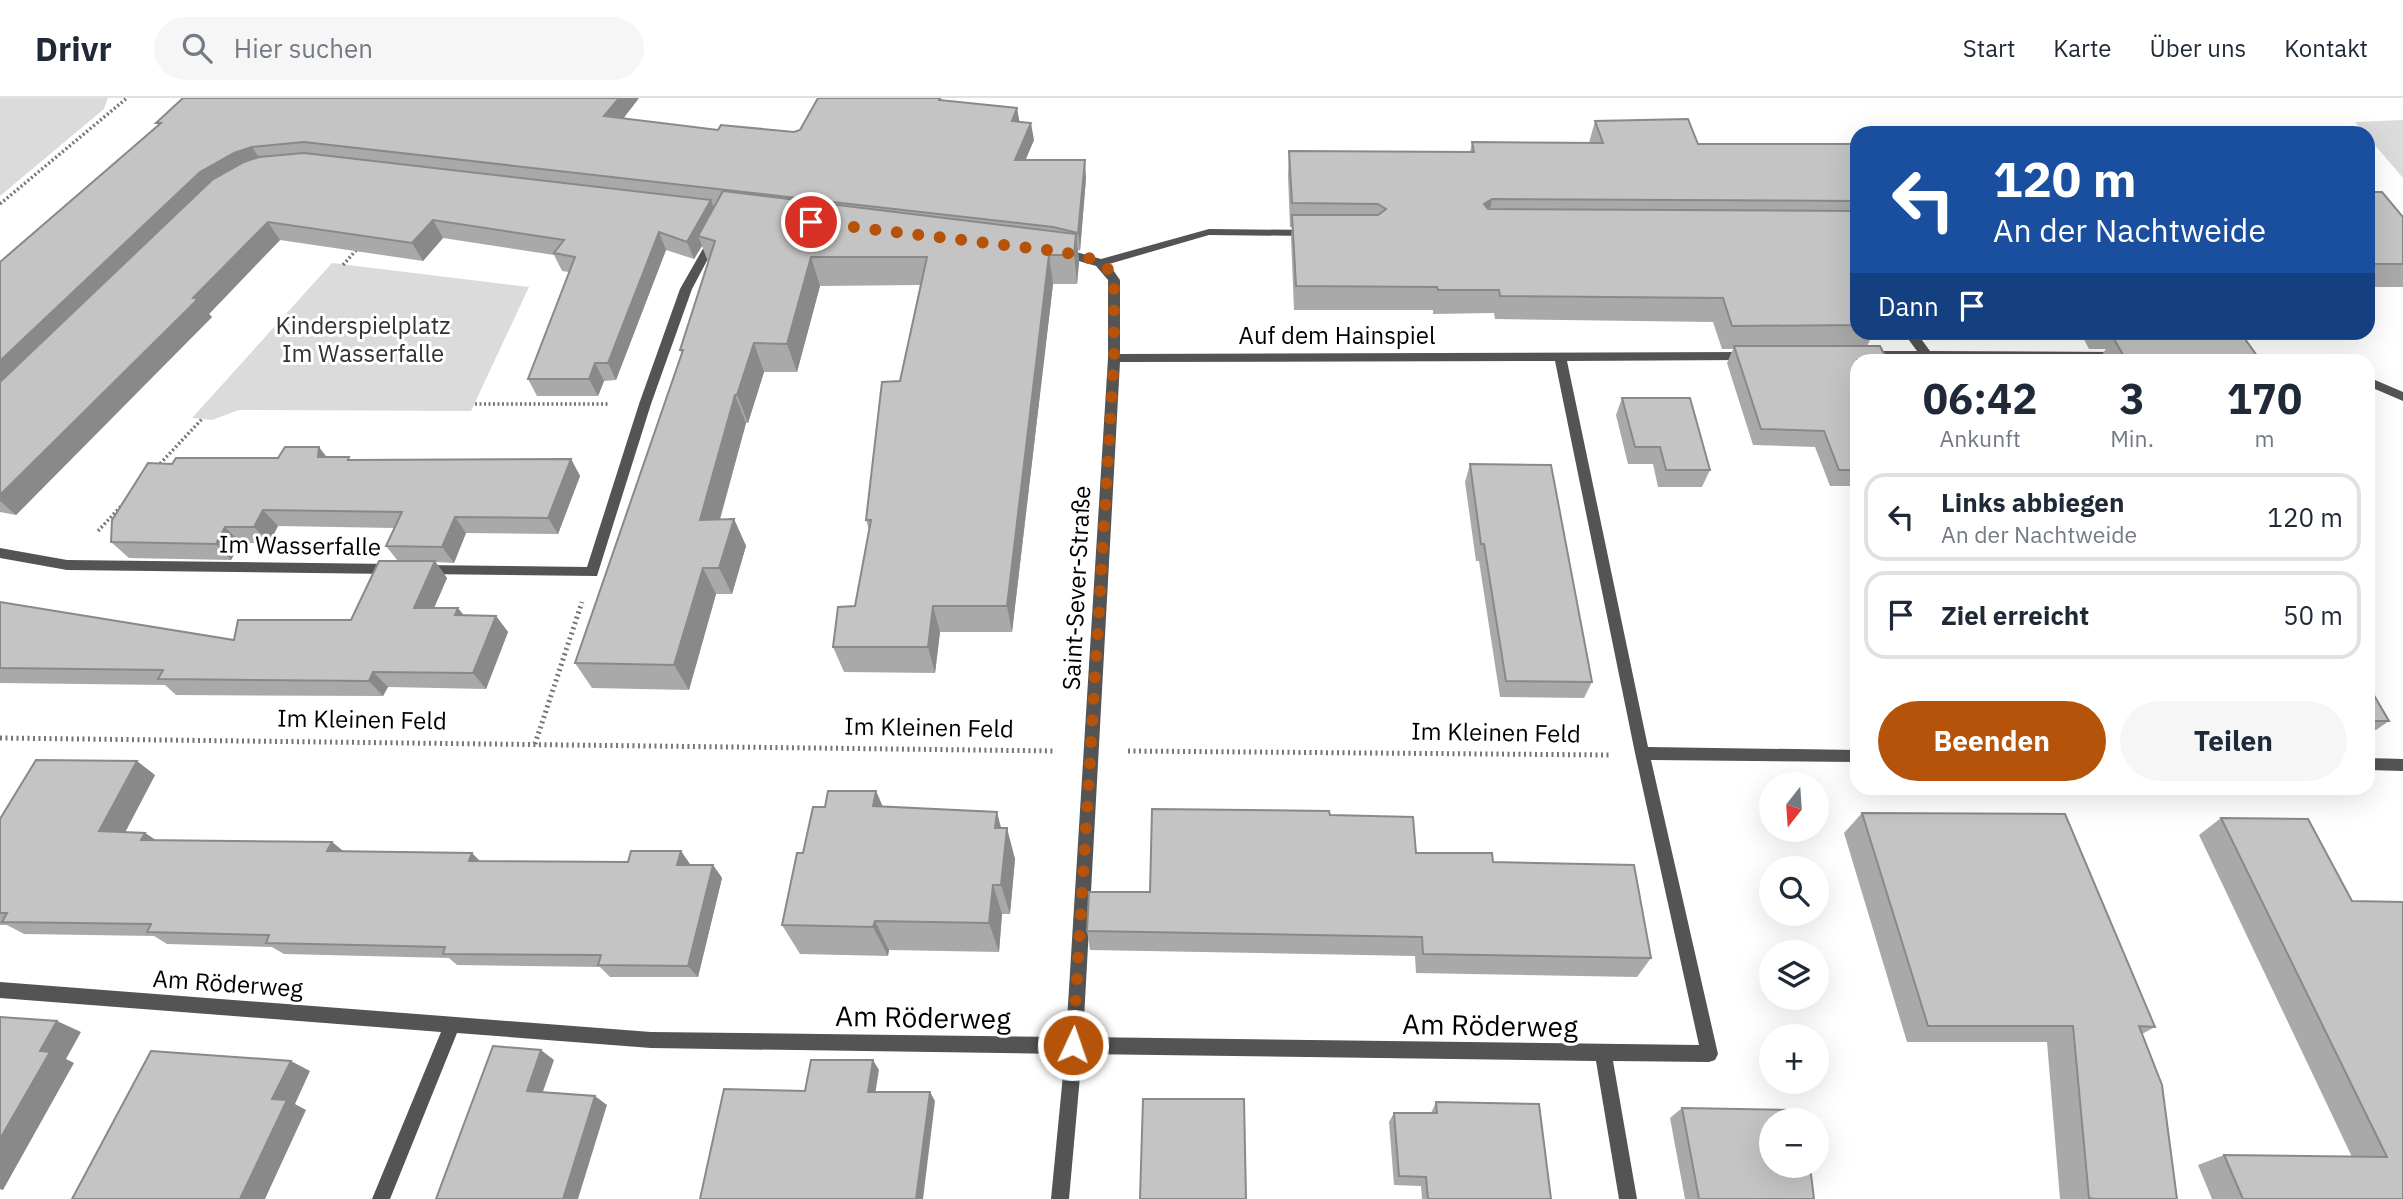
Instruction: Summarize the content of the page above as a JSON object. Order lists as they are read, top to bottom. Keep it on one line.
{"streets":{"street":["Auf dem Hainspiel","Im Wasserfalle","Saint-Sever-Straße","Am Röderweg"],"path":["Im Kleinen Feld"]},"crossings":[["Auf dem Hainspiel","Saint-Sever-Straße"],["Saint-Sever-Straße","Im Kleinen Feld"],["Saint-Sever-Straße","Am Röderweg"],["Im Kleinen Feld","Am Röderweg"]],"parks":["Kinderspielplatz Im Wasserfalle"],"north":"bottom","page":{"header":"Drivr","search":"Hier suchen","nav":["Start","Karte","Über uns","Kontakt"],"turn":["120 m","An der Nachtweide"],"then":"Dann","eta":["06:42","Ankunft","3","Min.","170","m"],"list":[{"name":"Links abbiegen","note":"An der Nachtweide","value":"120 m"},{"name":"Ziel erreicht","value":"50 m"}],"buttons":["Beenden","Teilen"],"map_buttons":["+","−"]}}
